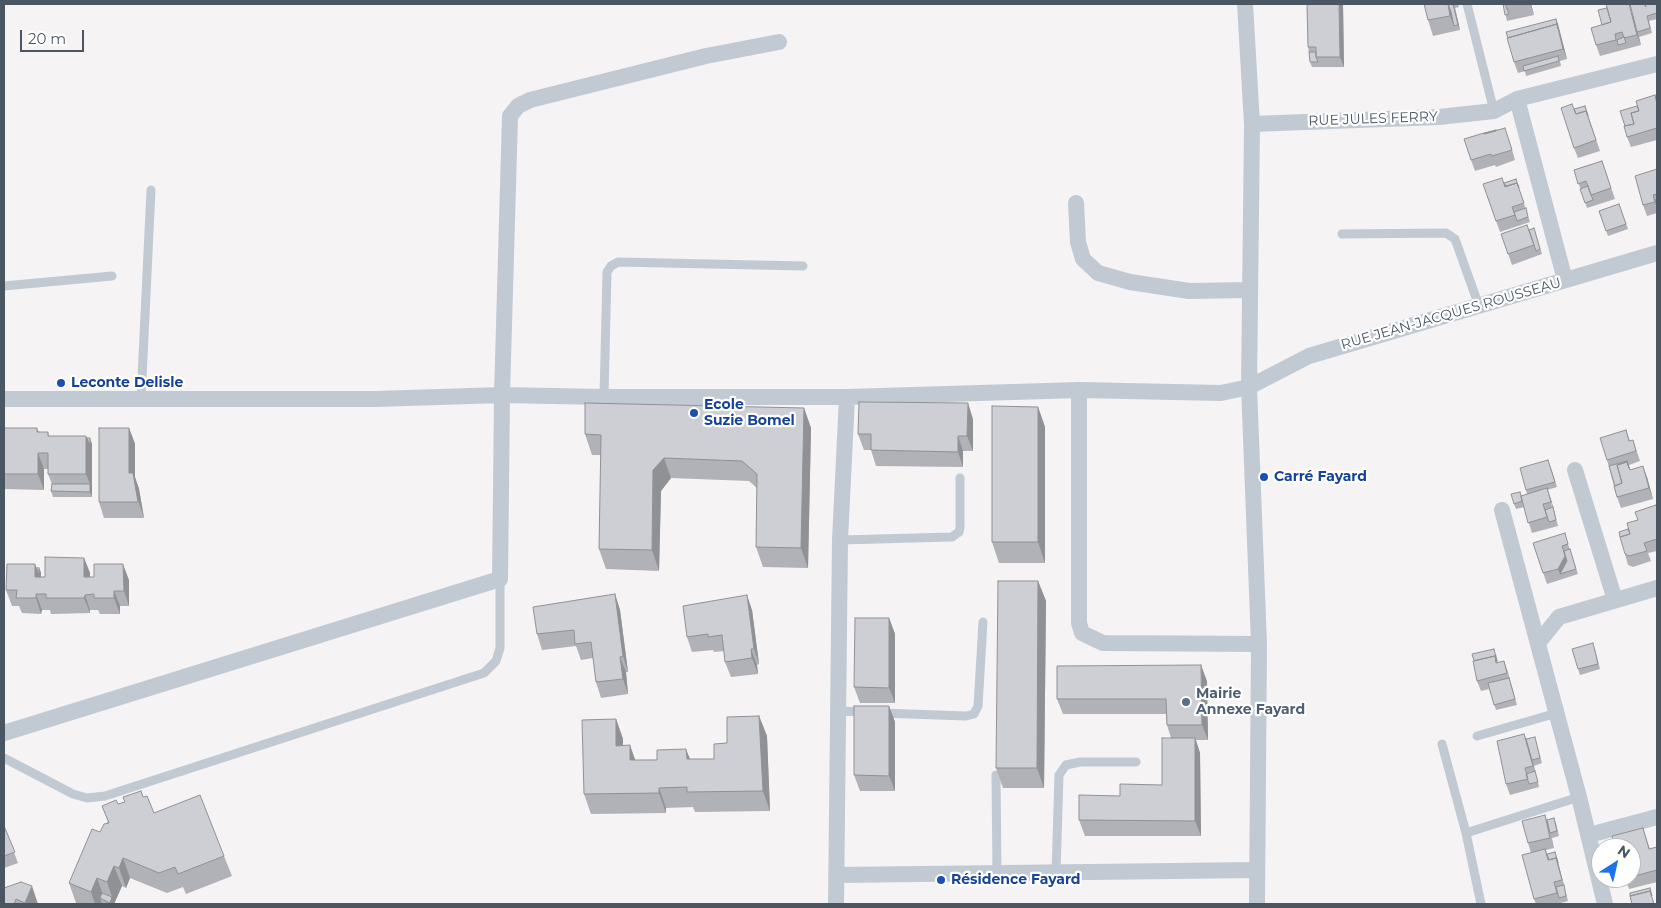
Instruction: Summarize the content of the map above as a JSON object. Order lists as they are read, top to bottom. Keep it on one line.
{"streets":{"street":["RUE JULES FERRY","RUE JEAN-JACQUES ROUSSEAU"]},"places":["Leconte Delisle","Ecole Suzie Bomel","Carré Fayard","Mairie Annexe Fayard","Résidence Fayard"],"scale_bar":"20 m","north":"top right"}
